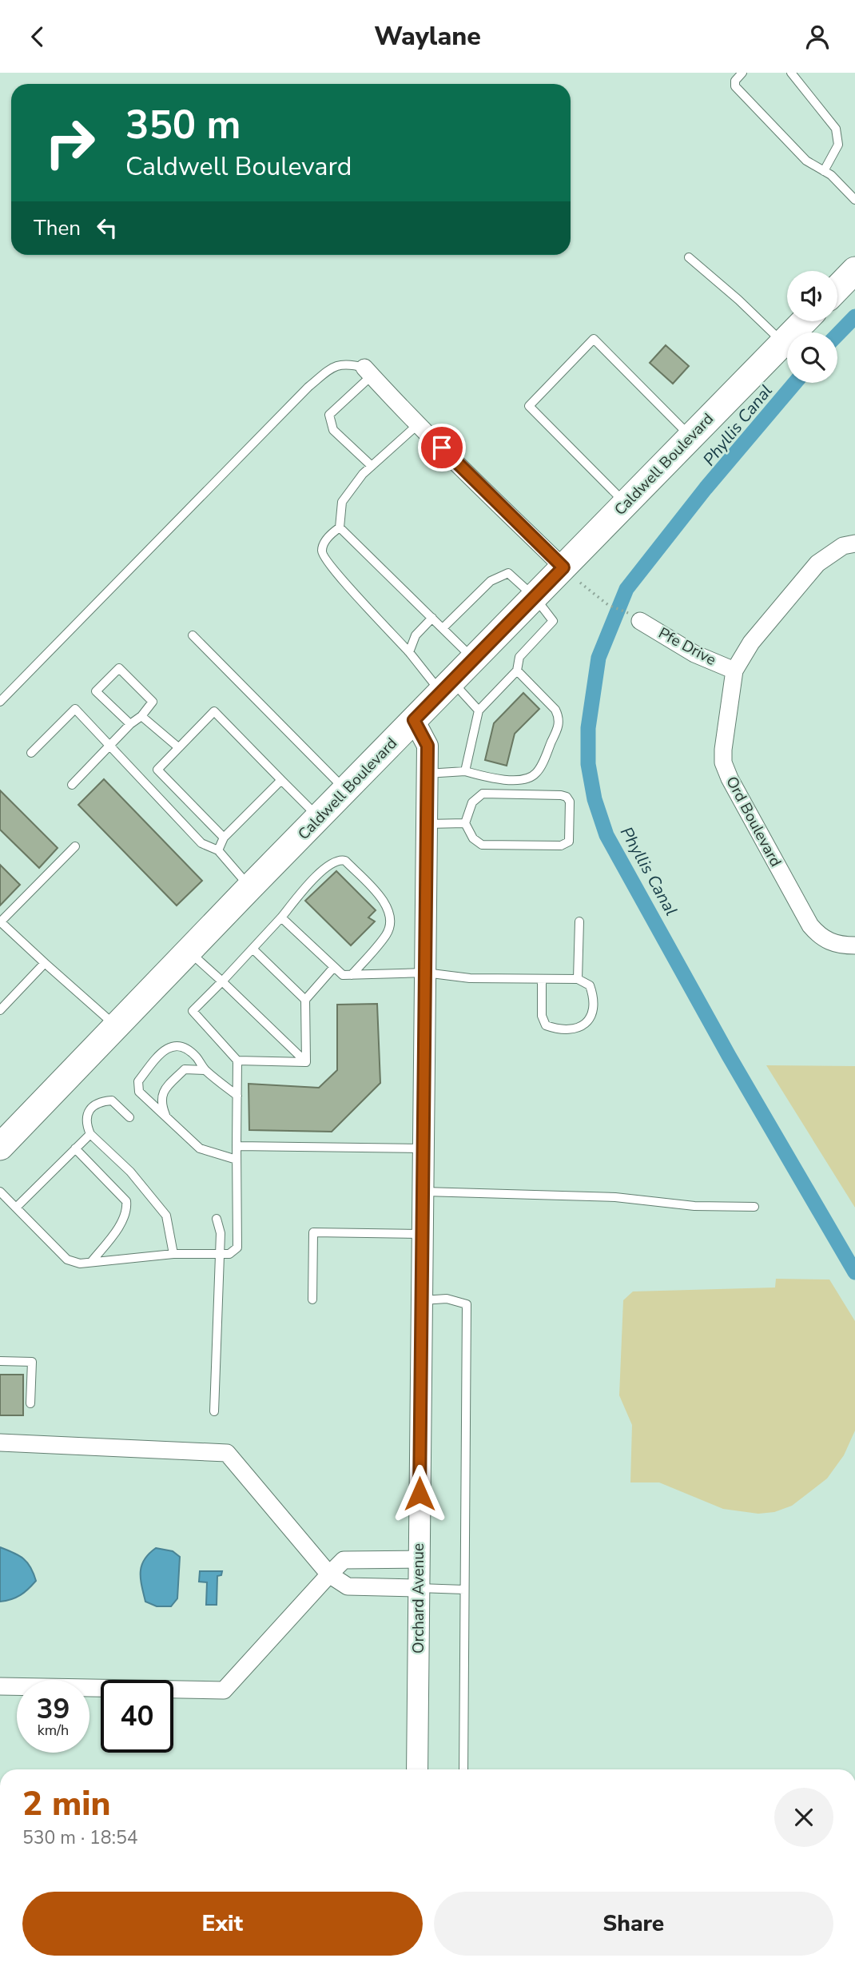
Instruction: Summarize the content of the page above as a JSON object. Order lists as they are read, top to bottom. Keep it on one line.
{"streets":{"main road":["Caldwell Boulevard"],"street":["Pfe Drive","Ord Boulevard","Orchard Avenue"]},"crossings":[["Caldwell Boulevard","Orchard Avenue"],["Pfe Drive","Ord Boulevard"]],"water":["Phyllis Canal"],"page":{"header":"Waylane","turn":["350 m","Caldwell Boulevard"],"then":"Then","speed":"39 km/h","limit":"40","heading":["2 min","530 m · 18:54"],"buttons":["Exit","Share"]}}
